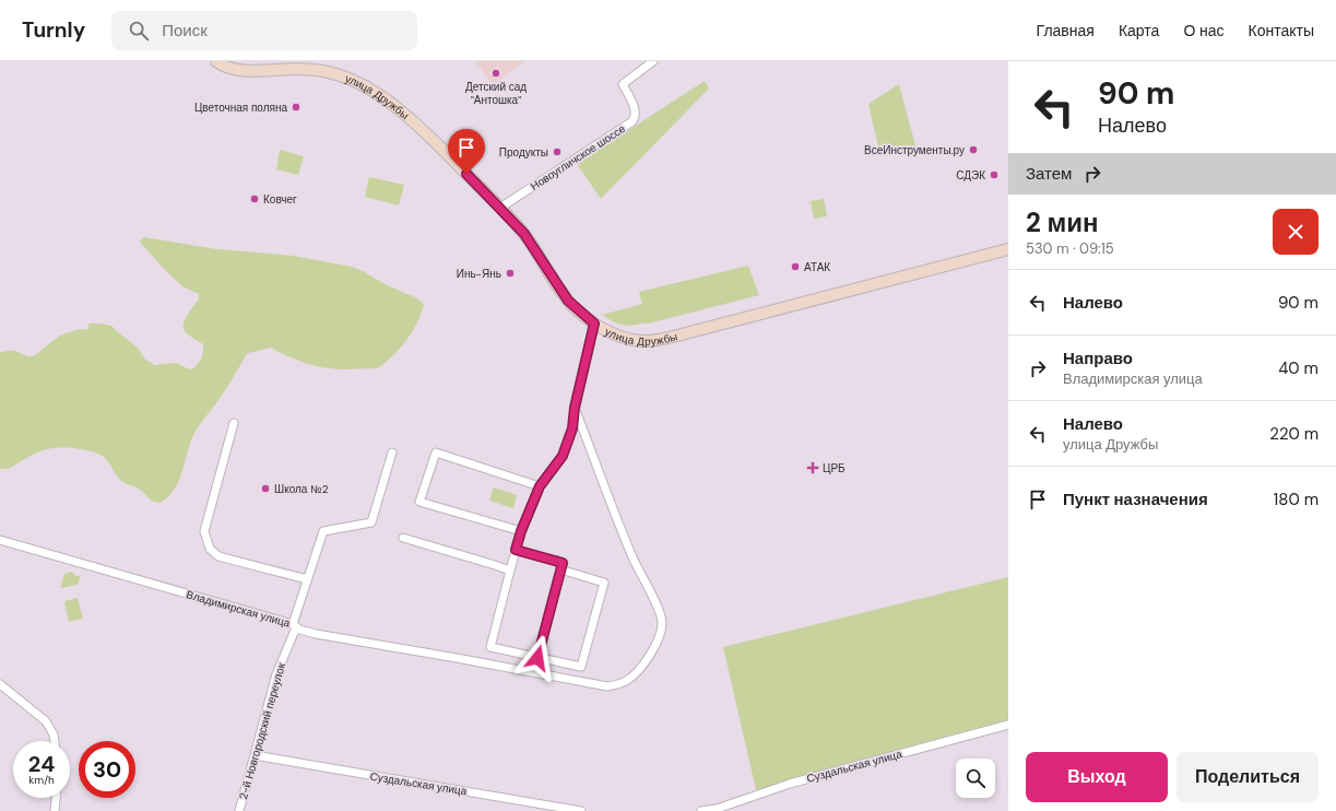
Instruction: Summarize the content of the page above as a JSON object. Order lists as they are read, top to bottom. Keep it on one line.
{"streets":{"street":["улица Дружбы","Новоугличское шоссе","Владимирская улица","2-й Новгородский переулок","Суздальская улица"]},"crossings":[["улица Дружбы","Новоугличское шоссе"],["Владимирская улица","2-й Новгородский переулок"],["2-й Новгородский переулок","Суздальская улица"]],"places":{"other":["Детский сад \"Антошка\"","Цветочная поляна","ВсеИнструменты.ру","Продукты","СДЭК","Ковчег","АТАК","Инь-Янь","Школа №2"],"health":["ЦРБ"]},"page":{"header":"Turnly","search":"Поиск","nav":["Главная","Карта","О нас","Контакты"],"turn":["90 m","Налево"],"then":"Затем","heading":["2 мин","530 m · 09:15"],"list":[{"name":"Налево","value":"90 m"},{"name":"Направо","note":"Владимирская улица","value":"40 m"},{"name":"Налево","note":"улица Дружбы","value":"220 m"},{"name":"Пункт назначения","value":"180 m"}],"speed":"24 km/h","limit":"30","buttons":["Выход","Поделиться"]}}
